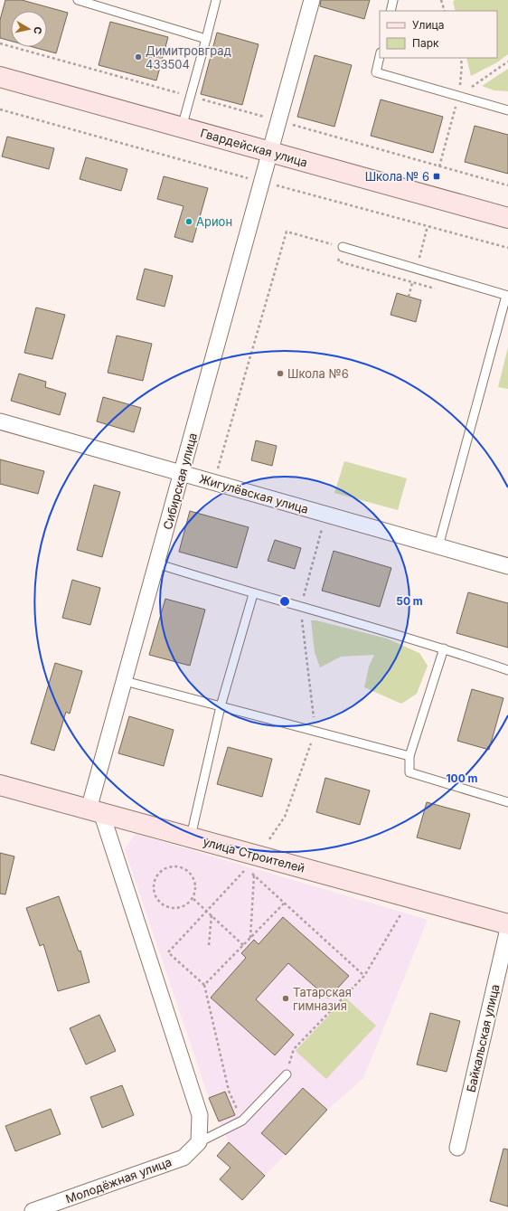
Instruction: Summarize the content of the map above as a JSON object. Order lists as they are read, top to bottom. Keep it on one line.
{"streets":{"main road":["Гвардейская улица","улица Строителей"],"street":["Сибирская улица","Жигулёвская улица","Байкальская улица","Молодёжная улица"]},"crossings":[["Гвардейская улица","Сибирская улица"],["Сибирская улица","Жигулёвская улица"],["Сибирская улица","улица Строителей"]],"places":{"other":["Димитровград 433504","Арион","Школа №6","Татарская гимназия"],"transit":["Школа № 6"]},"legend":["Улица","Парк"],"north":"right","rings":["50 m","100 m"]}
